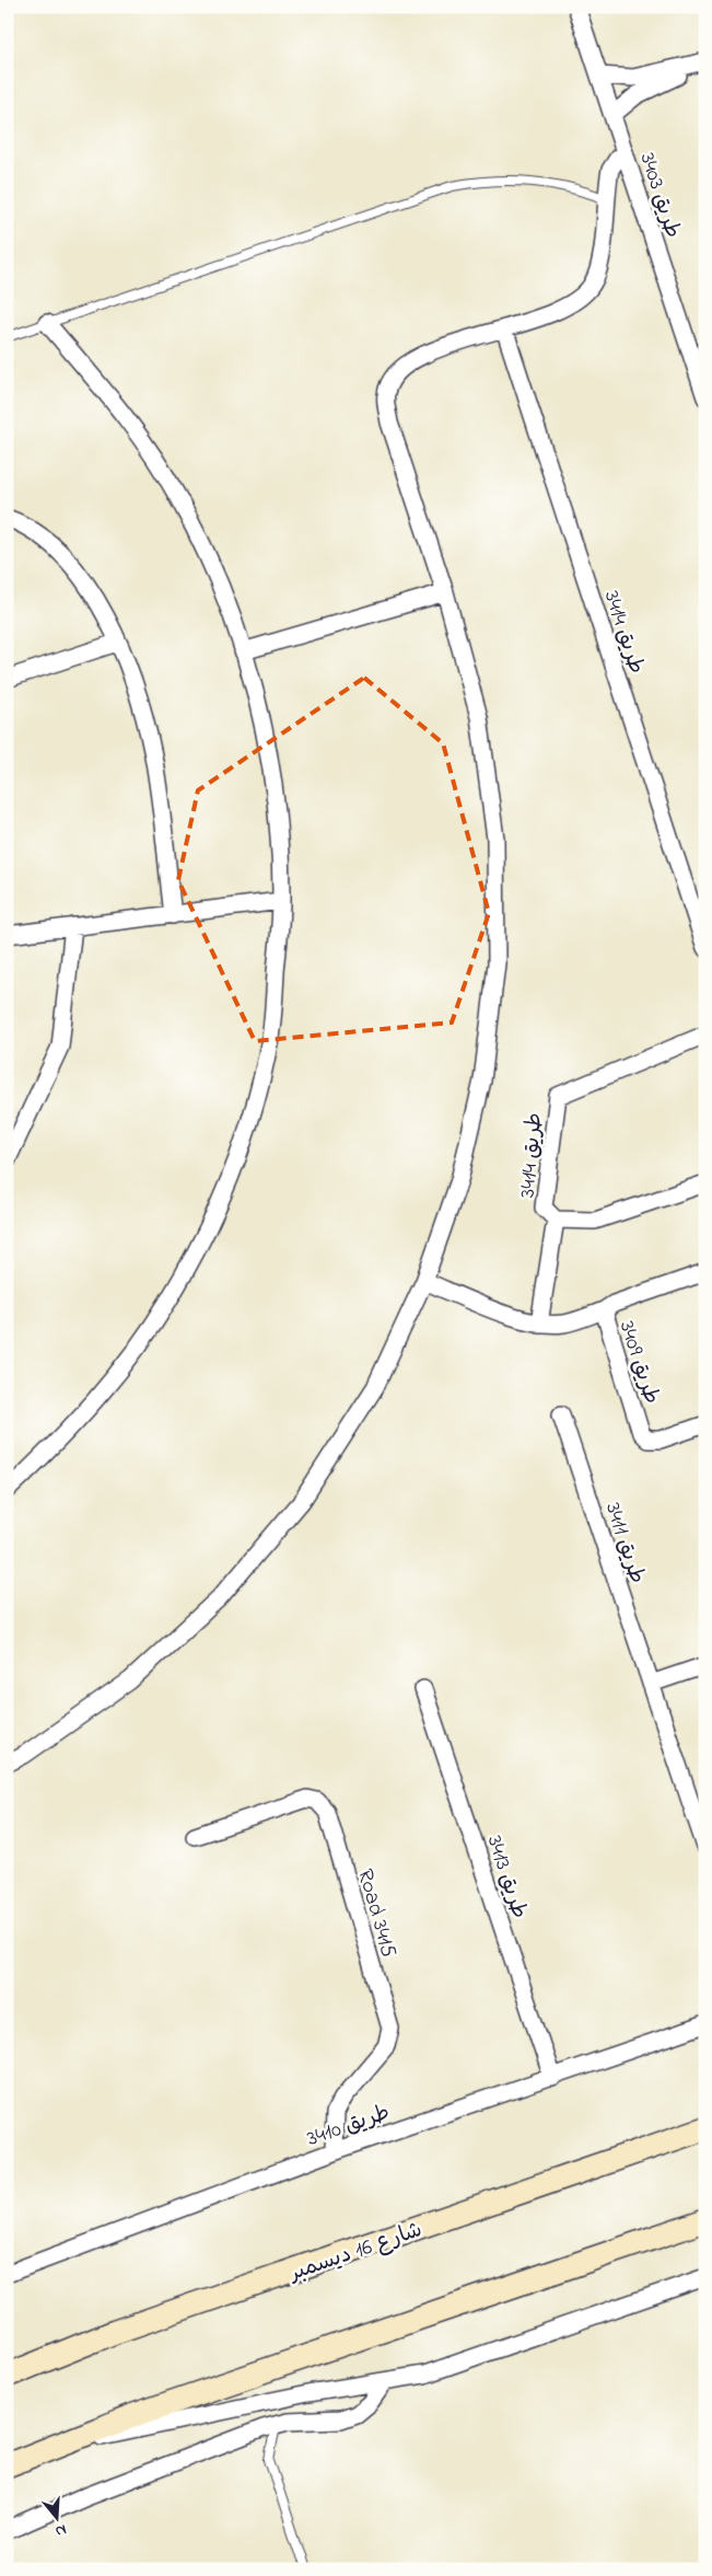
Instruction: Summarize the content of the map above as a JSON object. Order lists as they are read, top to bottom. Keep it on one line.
{"streets":{"main road":["شارع 16 ديسمبر"],"street":["طريق 3403","طريق 3414","طريق 3409","طريق 3411","طريق 3413","Road 3415","طريق 3410"]},"crossings":[["طريق 3413","طريق 3410"],["Road 3415","طريق 3410"]],"north":"bottom"}
